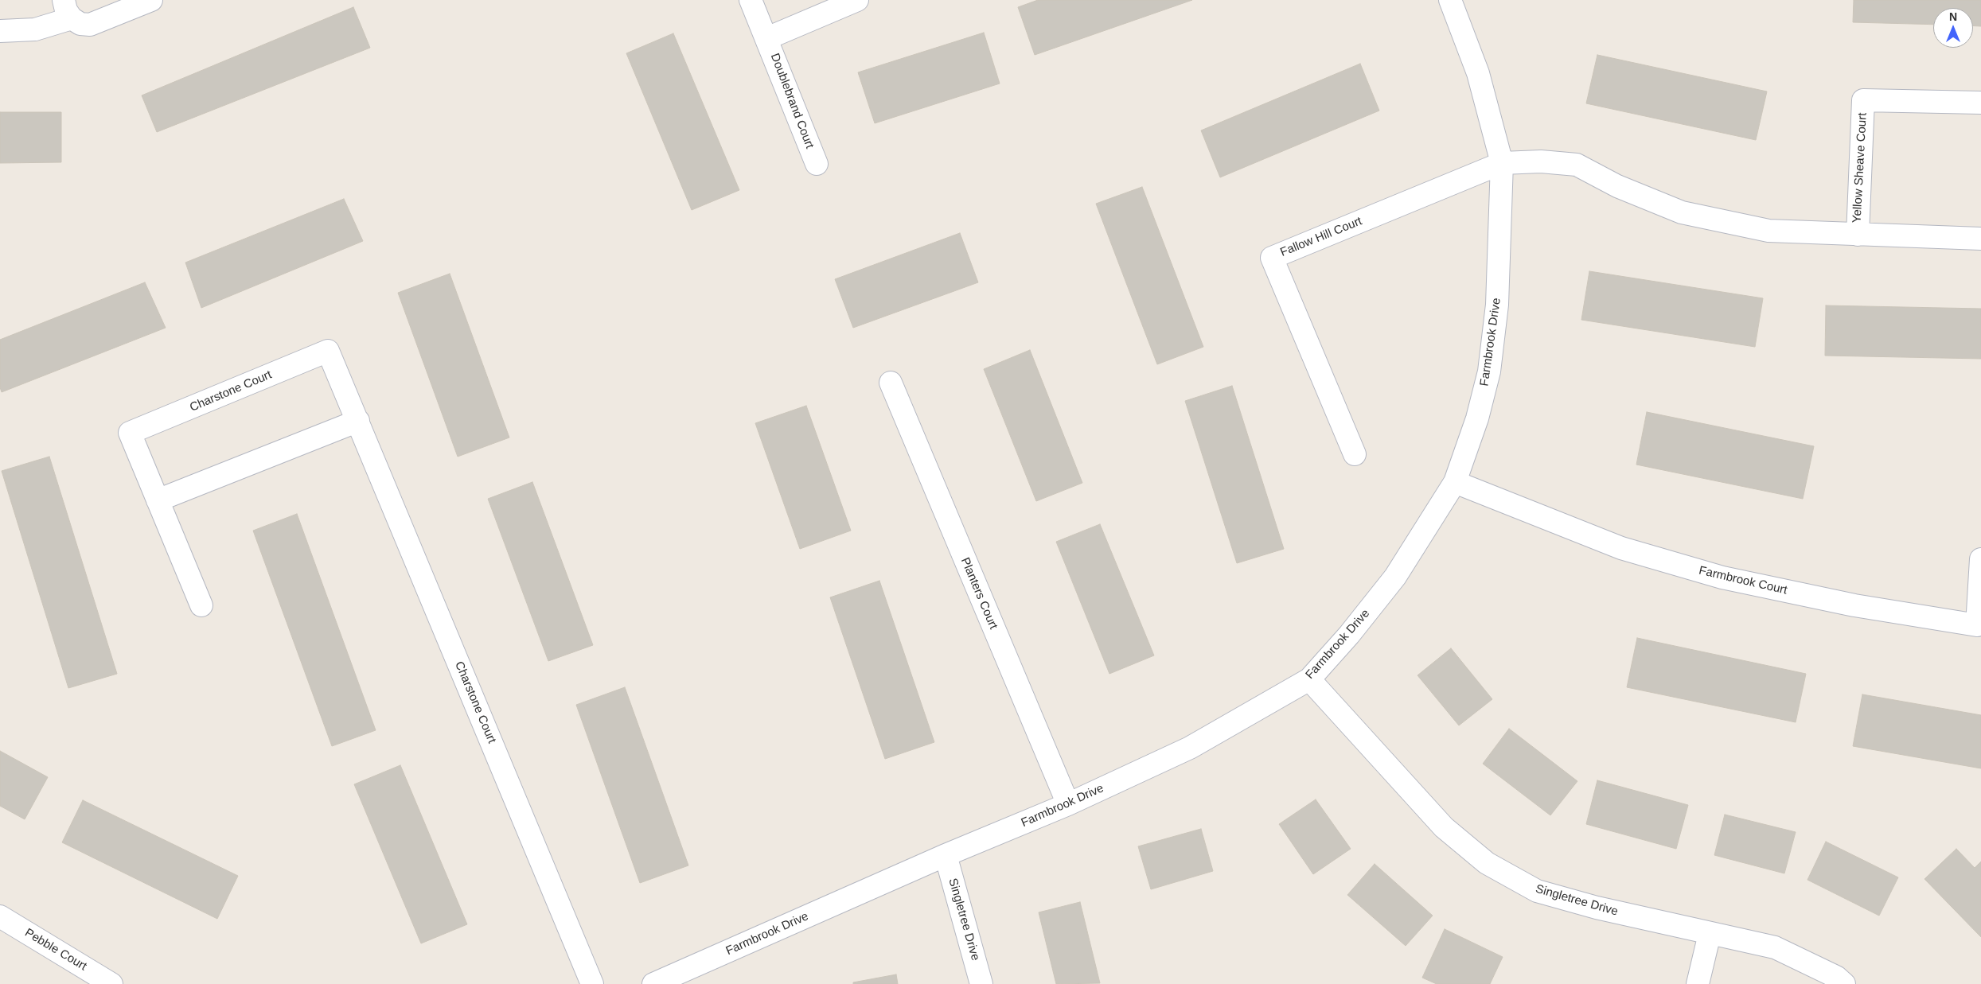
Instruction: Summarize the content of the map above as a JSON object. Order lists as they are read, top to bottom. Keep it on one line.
{"streets":{"street":["Doublebrand Court","Yellow Sheave Court","Fallow Hill Court","Farmbrook Drive","Charstone Court","Farmbrook Court","Planters Court","Singletree Drive","Pebble Court"]},"crossings":[["Yellow Sheave Court","Fallow Hill Court"],["Yellow Sheave Court","Farmbrook Drive"],["Fallow Hill Court","Farmbrook Drive"],["Farmbrook Drive","Farmbrook Court"],["Farmbrook Drive","Planters Court"],["Farmbrook Drive","Singletree Drive"]],"north":"top"}
